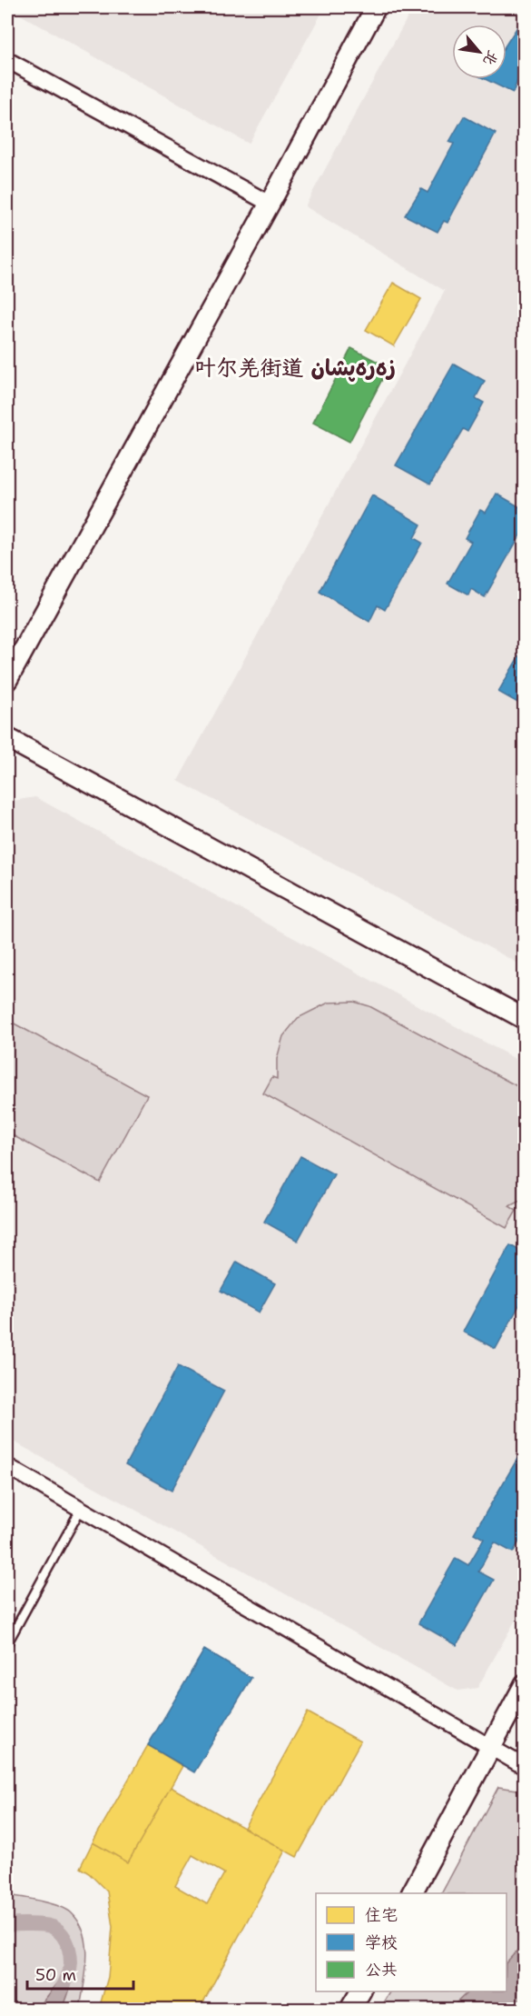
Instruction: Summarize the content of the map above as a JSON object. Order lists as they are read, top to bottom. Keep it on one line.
{"districts":["叶尔羌街道 زەرەپشان"],"legend":["住宅","学校","公共"],"scale_bar":"50 m","north":"bottom right"}
